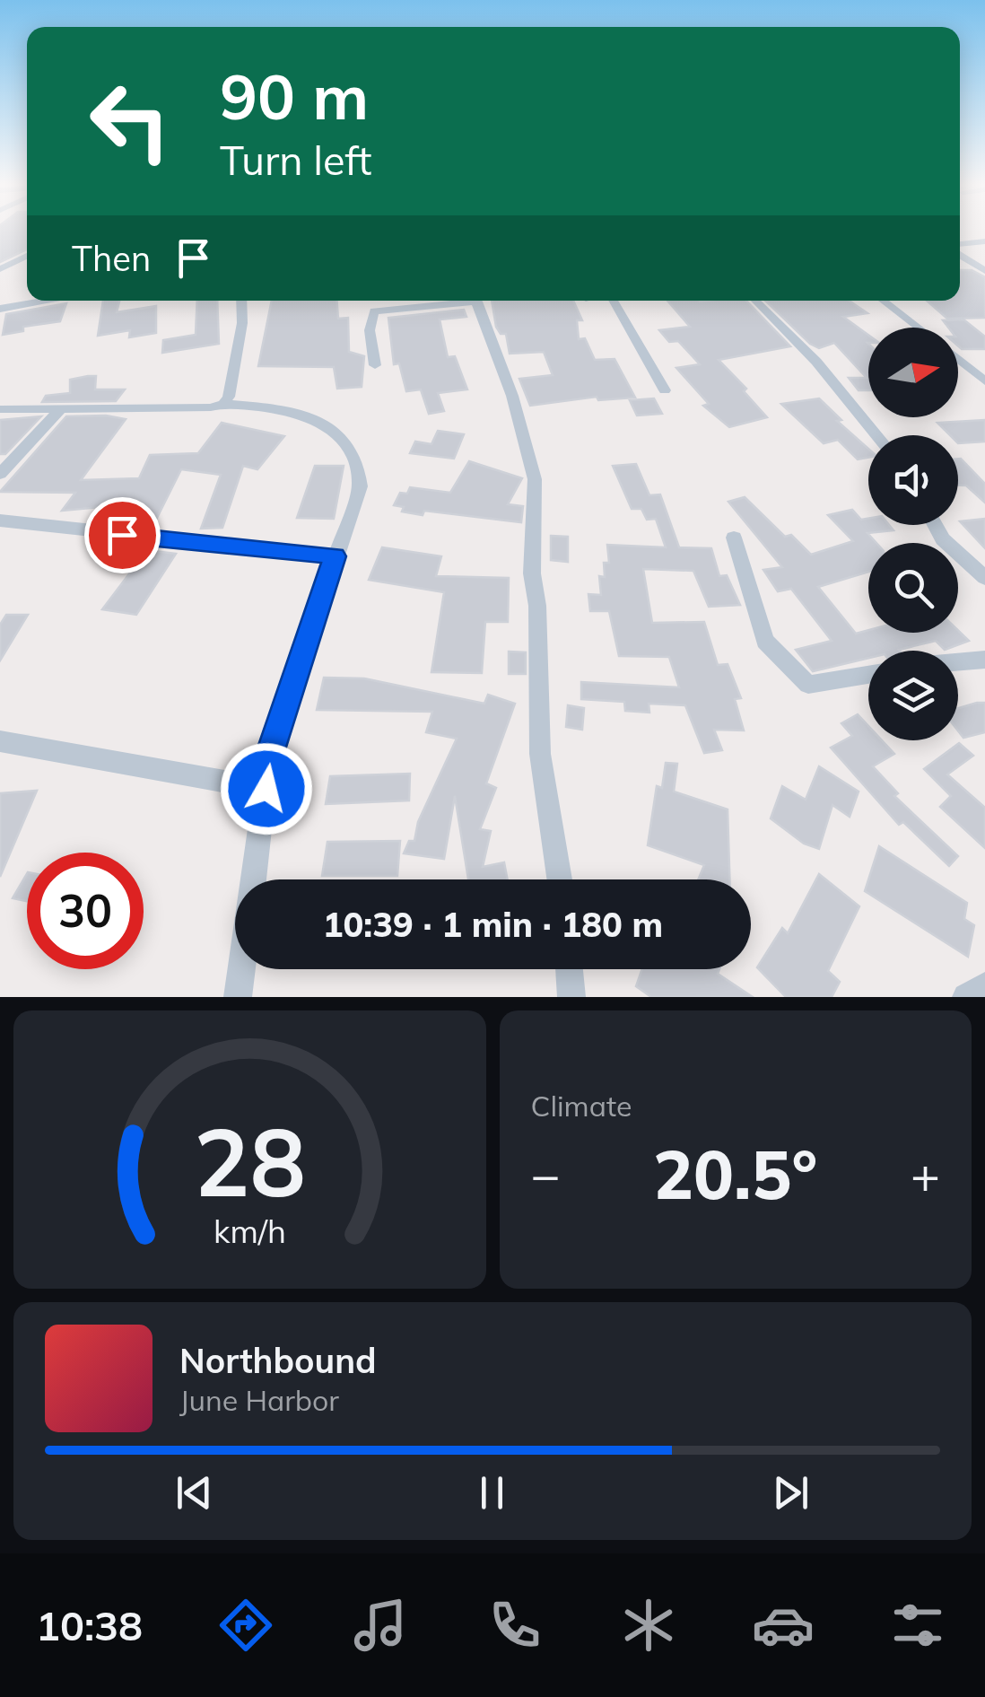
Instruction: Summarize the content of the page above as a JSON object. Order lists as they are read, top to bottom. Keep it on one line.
{"north":"right","page":{"turn":["90 m","Turn left"],"then":"Then","limit":"30","trip":"10:39 · 1 min · 180 m","tile":"Climate","heat":["−","20.5°","+"],"song":["Northbound","June Harbor"],"tabs":"10:38","gauge":["28","km/h"]}}
